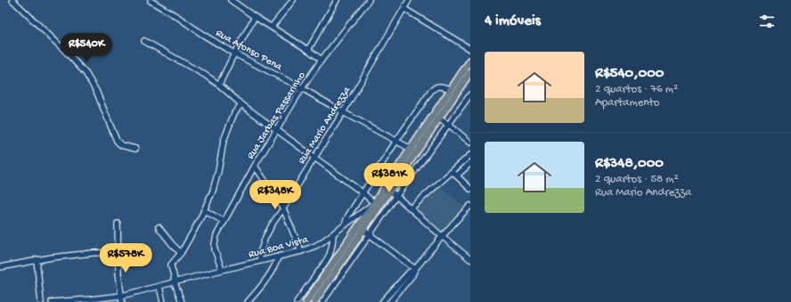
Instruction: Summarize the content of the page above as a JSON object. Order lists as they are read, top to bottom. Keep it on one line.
{"streets":{"street":["Rua Afonso Pena","Rua Jarbas Passarinho","Rua Mario Andrezza","Rua Boa Vista"]},"crossings":[["Rua Afonso Pena","Rua Jarbas Passarinho"],["Rua Afonso Pena","Rua Mario Andrezza"],["Rua Jarbas Passarinho","Rua Boa Vista"],["Rua Mario Andrezza","Rua Boa Vista"]],"page":{"heading":"4 imóveis","price":["R$540K","R$381K","R$348K","R$578K"],"list":[{"name":"R$540,000","note":"2 quartos · 76 m² · Apartamento"},{"name":"R$348,000","note":"2 quartos · 58 m² · Rua Mario Andrezza"}]}}
